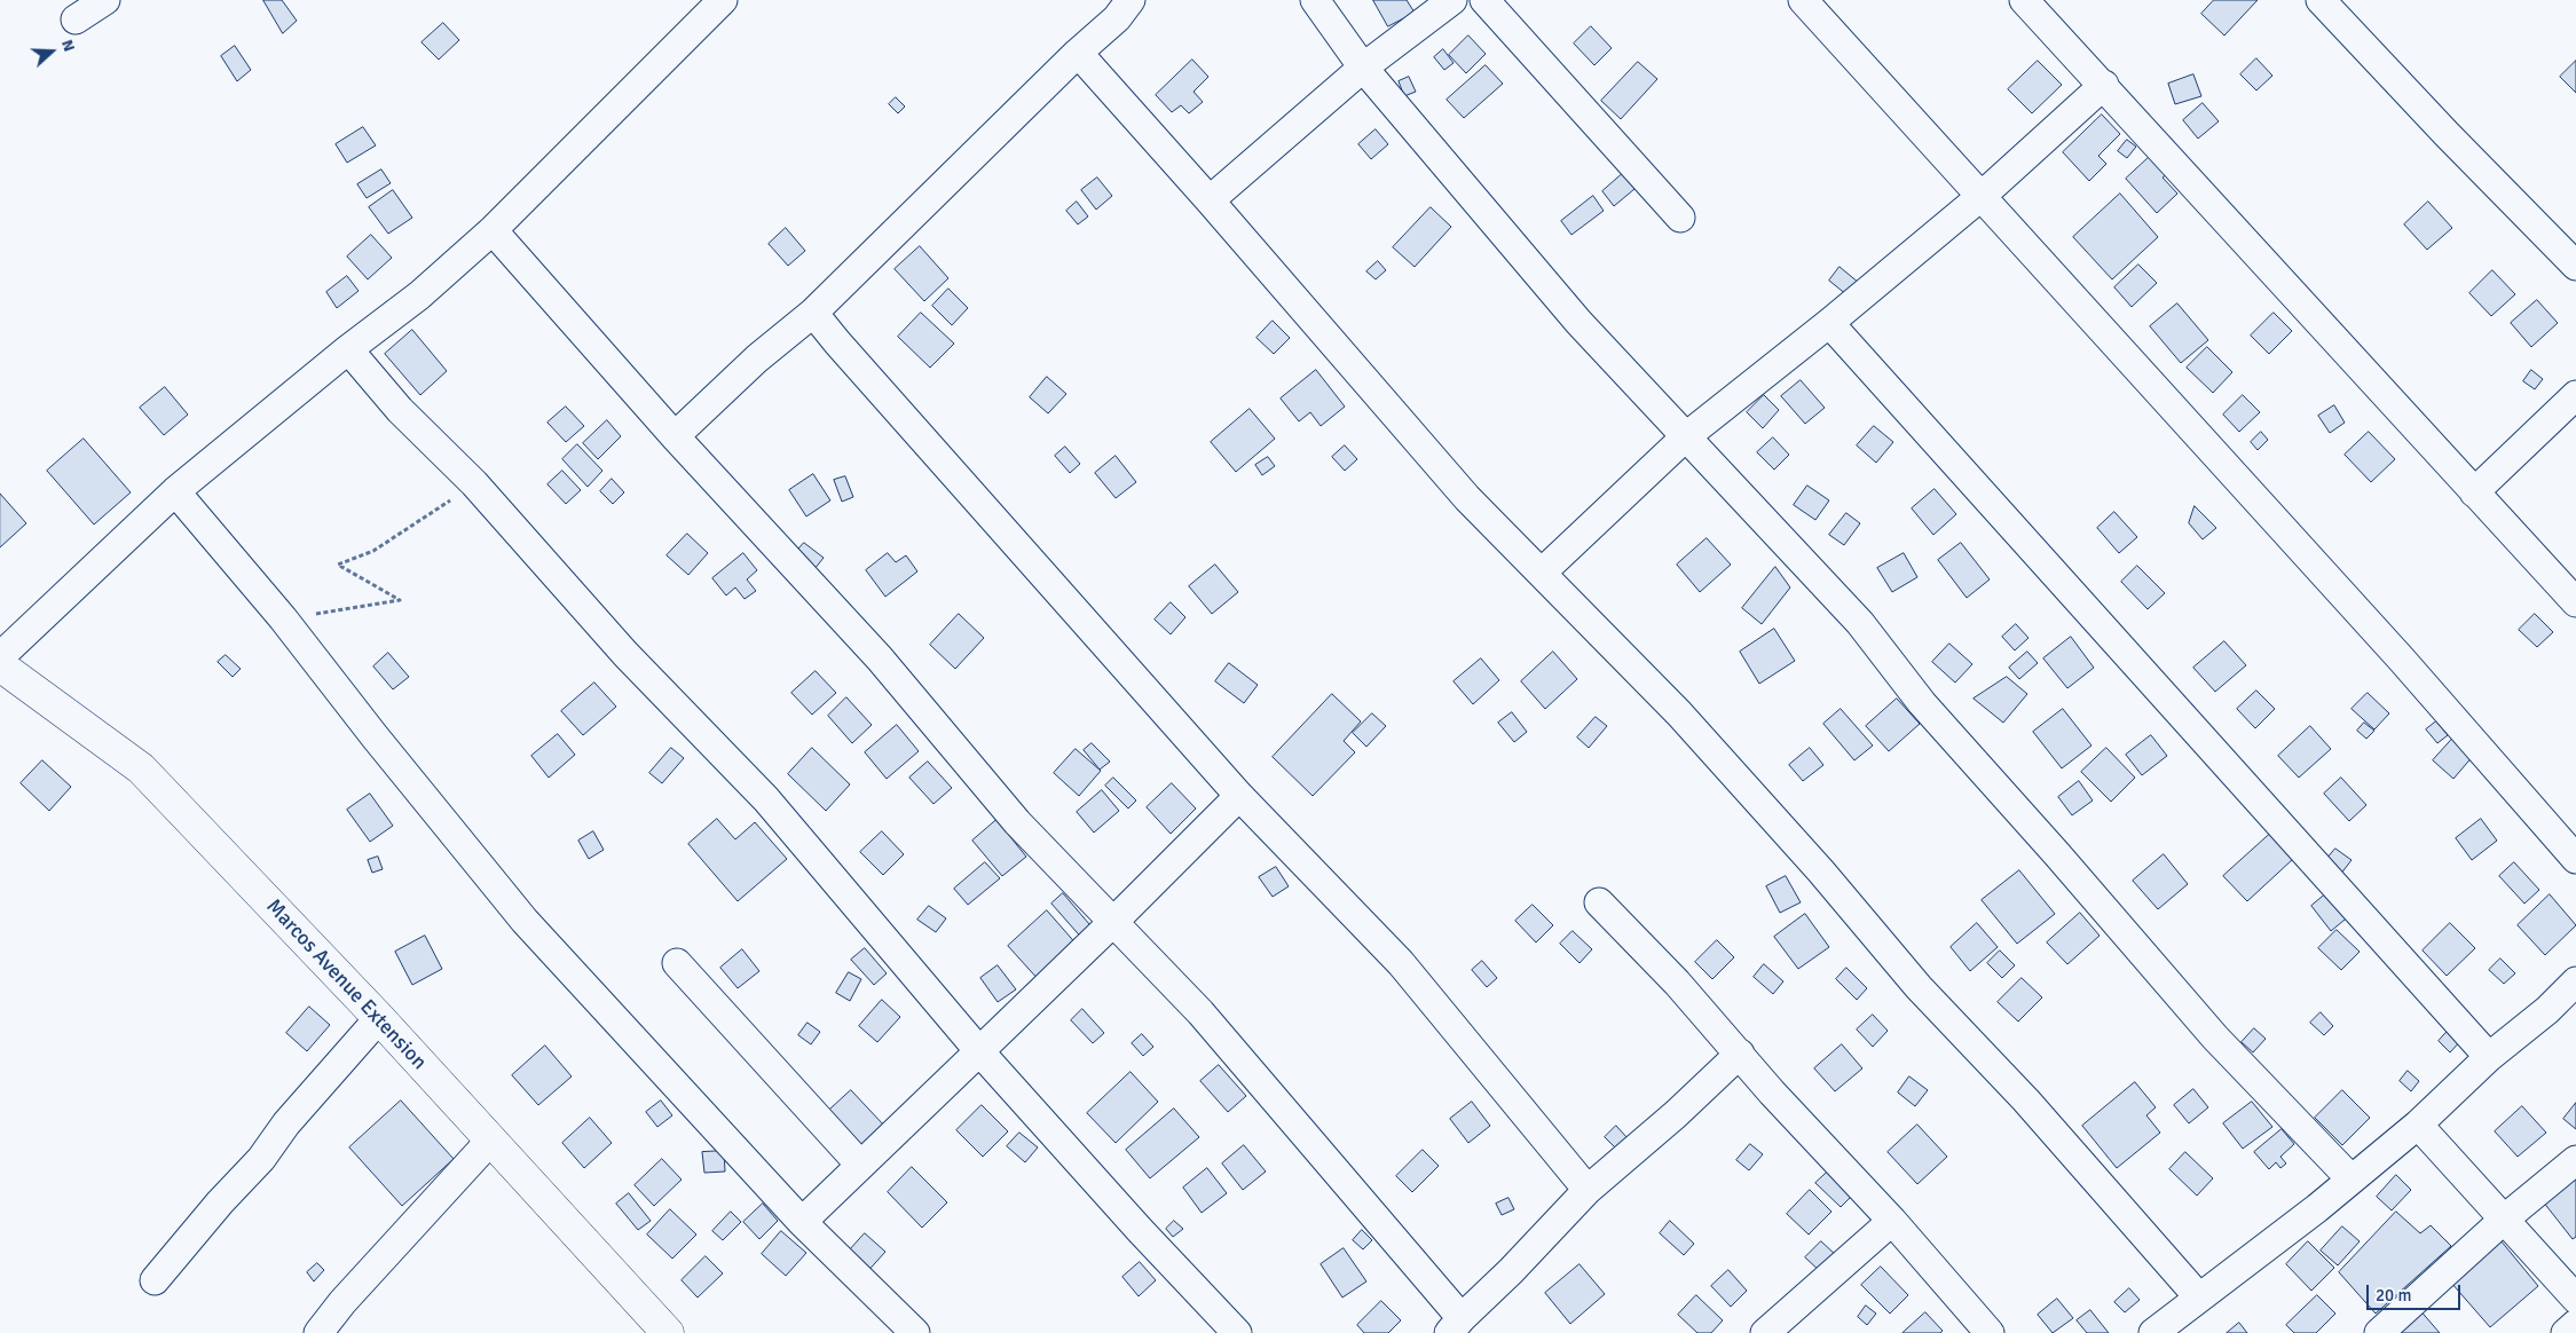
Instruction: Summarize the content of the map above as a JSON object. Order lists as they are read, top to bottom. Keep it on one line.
{"streets":{"street":["Marcos Avenue Extension"]},"scale_bar":"20 m","north":"right"}
